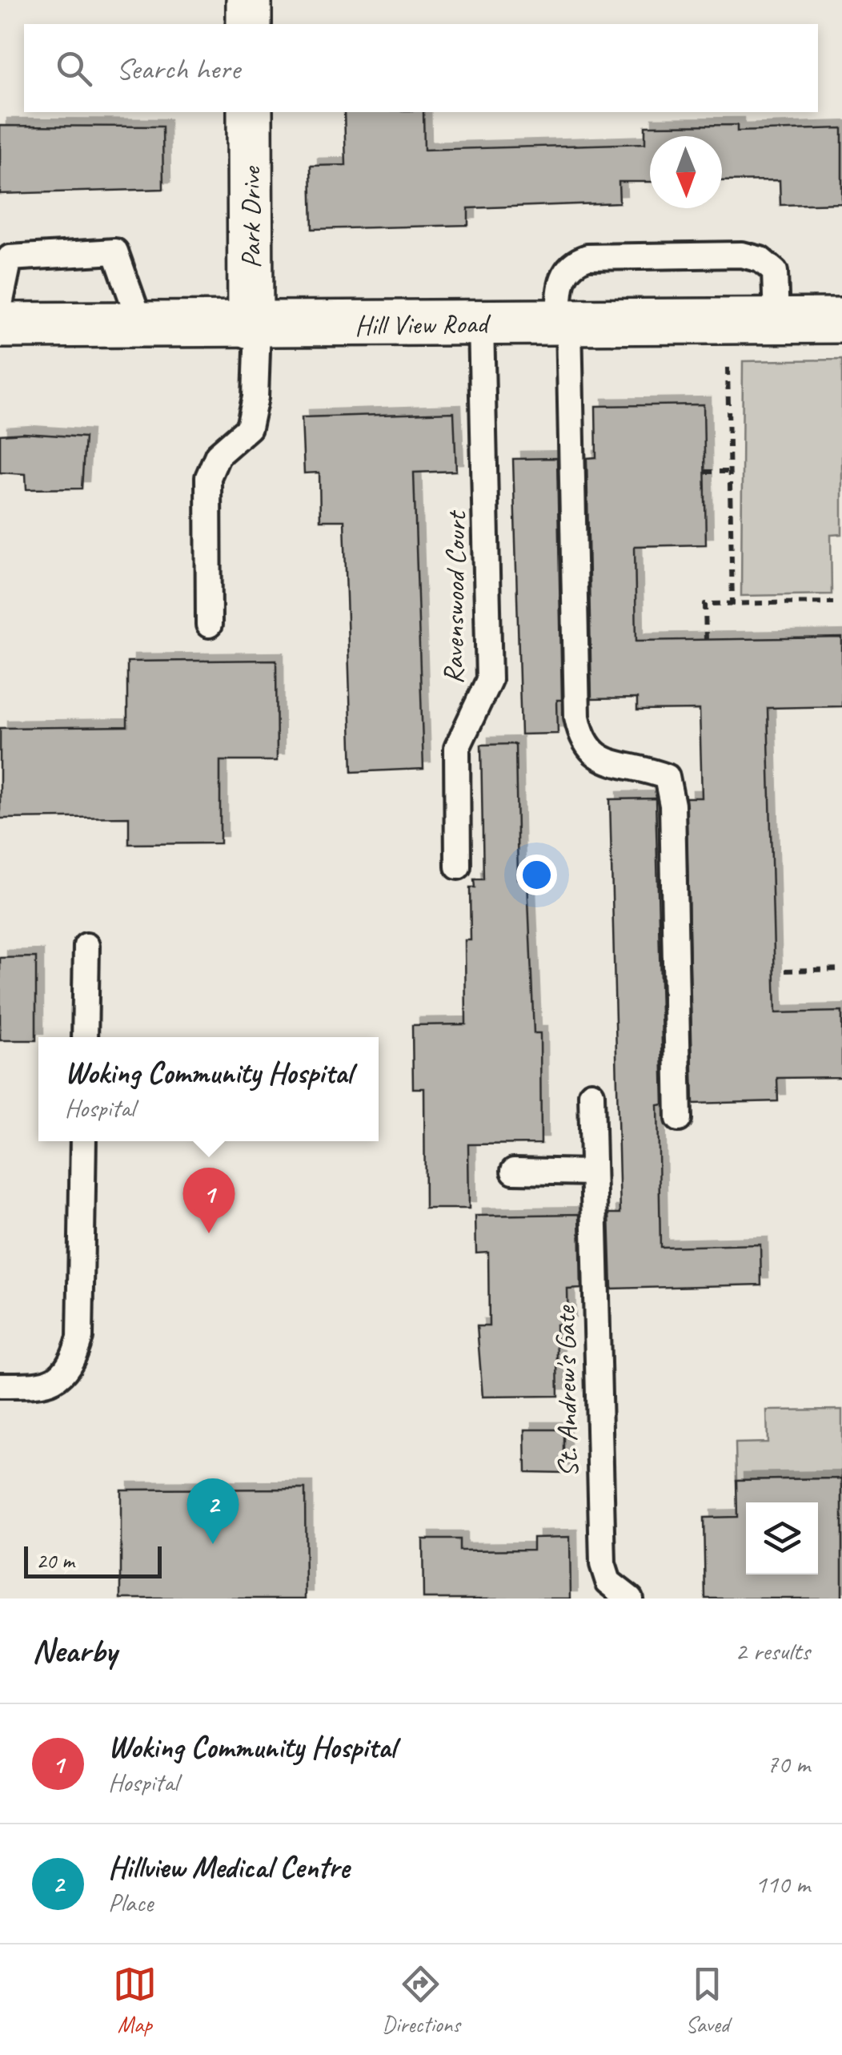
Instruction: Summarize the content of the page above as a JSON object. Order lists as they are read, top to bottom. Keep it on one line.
{"streets":{"street":["Park Drive","Hill View Road"],"lane":["Ravenswood Court","St. Andrew's Gate"]},"crossings":[["Park Drive","Hill View Road"],["Hill View Road","Ravenswood Court"]],"scale_bar":"20 m","north":"bottom","page":{"search":"Search here","popup":["Woking Community Hospital","Hospital"],"pins":["1","2"],"scale":"20 m","heading":["Nearby","2 results"],"list":[{"mark":"1","name":"Woking Community Hospital","note":"Hospital","value":"70 m"},{"mark":"2","name":"Hillview Medical Centre","note":"Place","value":"110 m"}],"nav":["Map","Directions","Saved"]}}
